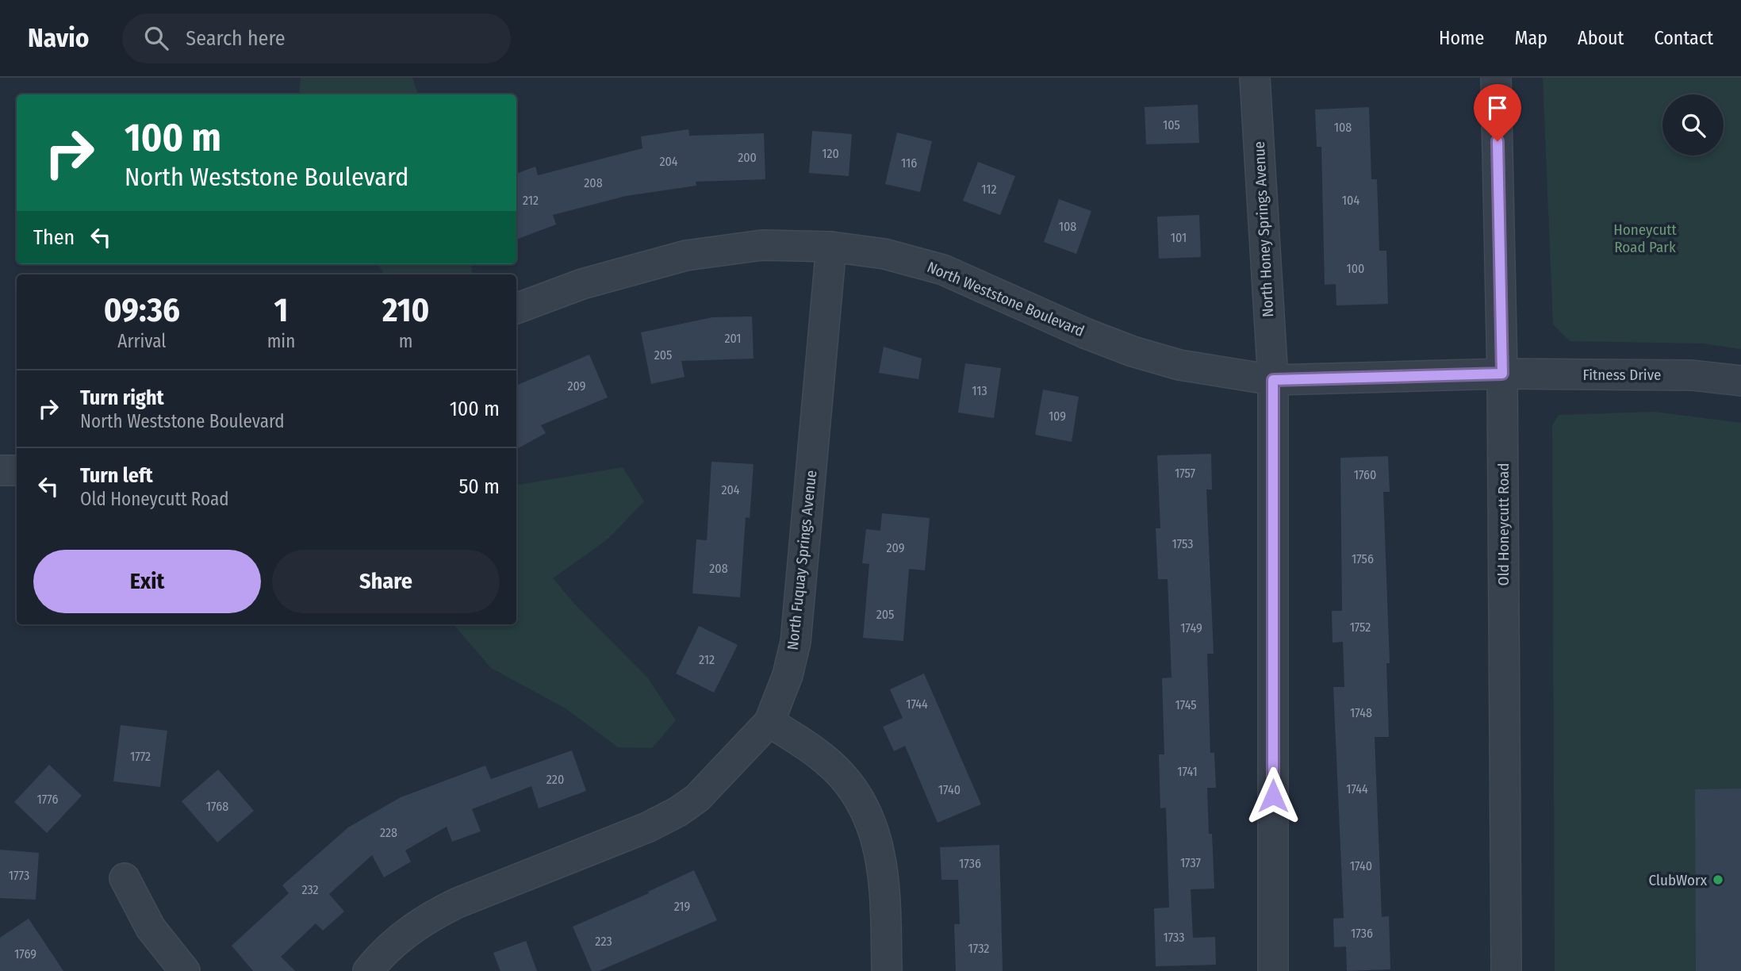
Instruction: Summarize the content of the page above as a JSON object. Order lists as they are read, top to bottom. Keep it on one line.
{"streets":{"street":["North Honey Springs Avenue","North Weststone Boulevard","Fitness Drive","Old Honeycutt Road","North Fuquay Springs Avenue"]},"crossings":[["North Honey Springs Avenue","North Weststone Boulevard"],["North Weststone Boulevard","Fitness Drive"],["North Weststone Boulevard","Old Honeycutt Road"],["North Weststone Boulevard","North Fuquay Springs Avenue"],["Fitness Drive","Old Honeycutt Road"]],"parks":["Honeycutt Road Park"],"places":["ClubWorx"],"house_numbers":["105","108","120","200","204","116","208","112","212","104","108","101","100","201","205","209","113","109","1757","1760","204","1753","209","1756","208","205","1752","1749","212","1744","1745","1748","1772","1741","220","1744","1740","1776","1768","228","1737","1736","1740","1773","232","219","1736","1733","223","1732","1769"],"page":{"header":"Navio","search":"Search here","nav":["Home","Map","About","Contact"],"turn":["100 m","North Weststone Boulevard"],"then":"Then","eta":["09:36","Arrival","1","min","210","m"],"list":[{"name":"Turn right","note":"North Weststone Boulevard","value":"100 m"},{"name":"Turn left","note":"Old Honeycutt Road","value":"50 m"}],"buttons":["Exit","Share"]}}
